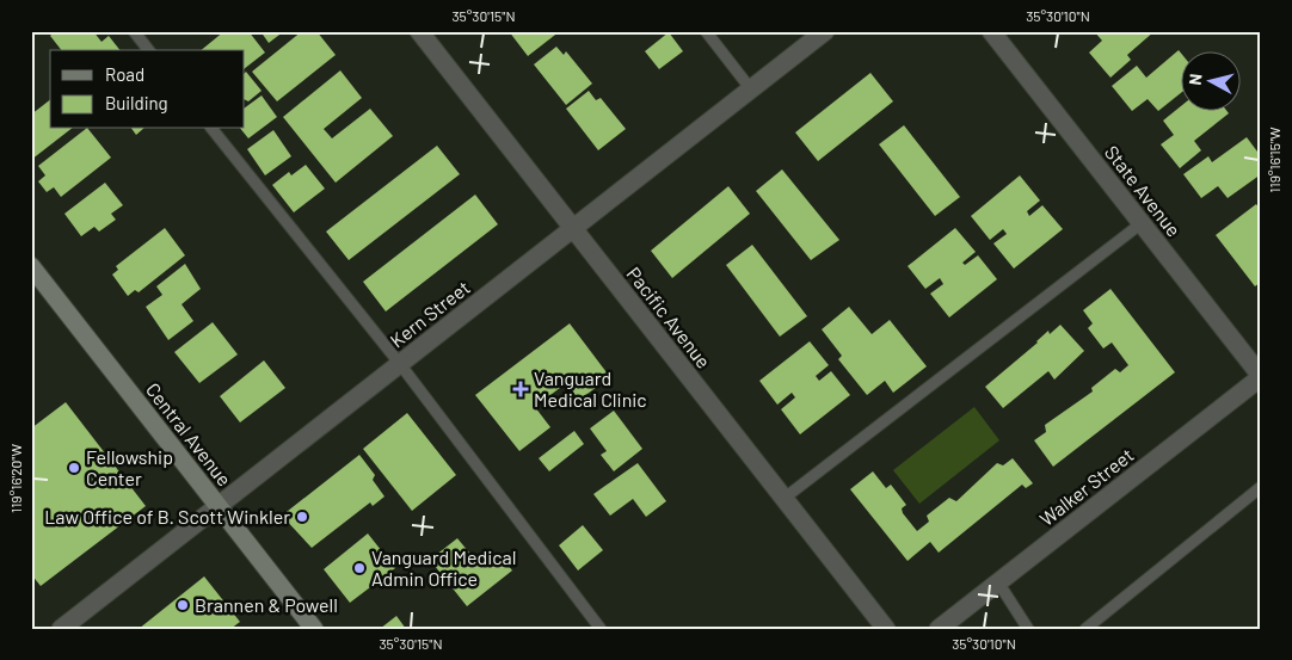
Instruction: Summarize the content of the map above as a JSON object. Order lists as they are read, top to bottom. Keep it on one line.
{"streets":{"street":["State Avenue","Kern Street","Pacific Avenue","Central Avenue","Walker Street"]},"crossings":[["State Avenue","Walker Street"],["Kern Street","Pacific Avenue"],["Kern Street","Central Avenue"]],"places":{"health":["Vanguard Medical Clinic"],"other":["Fellowship Center","Law Office of B. Scott Winkler","Vanguard Medical Admin Office","Brannen & Powell"]},"legend":["Road","Building"],"north":"left","coordinates":["35°30'15\"N","35°30'10\"N","119°16'15\"W","119°16'20\"W"]}
